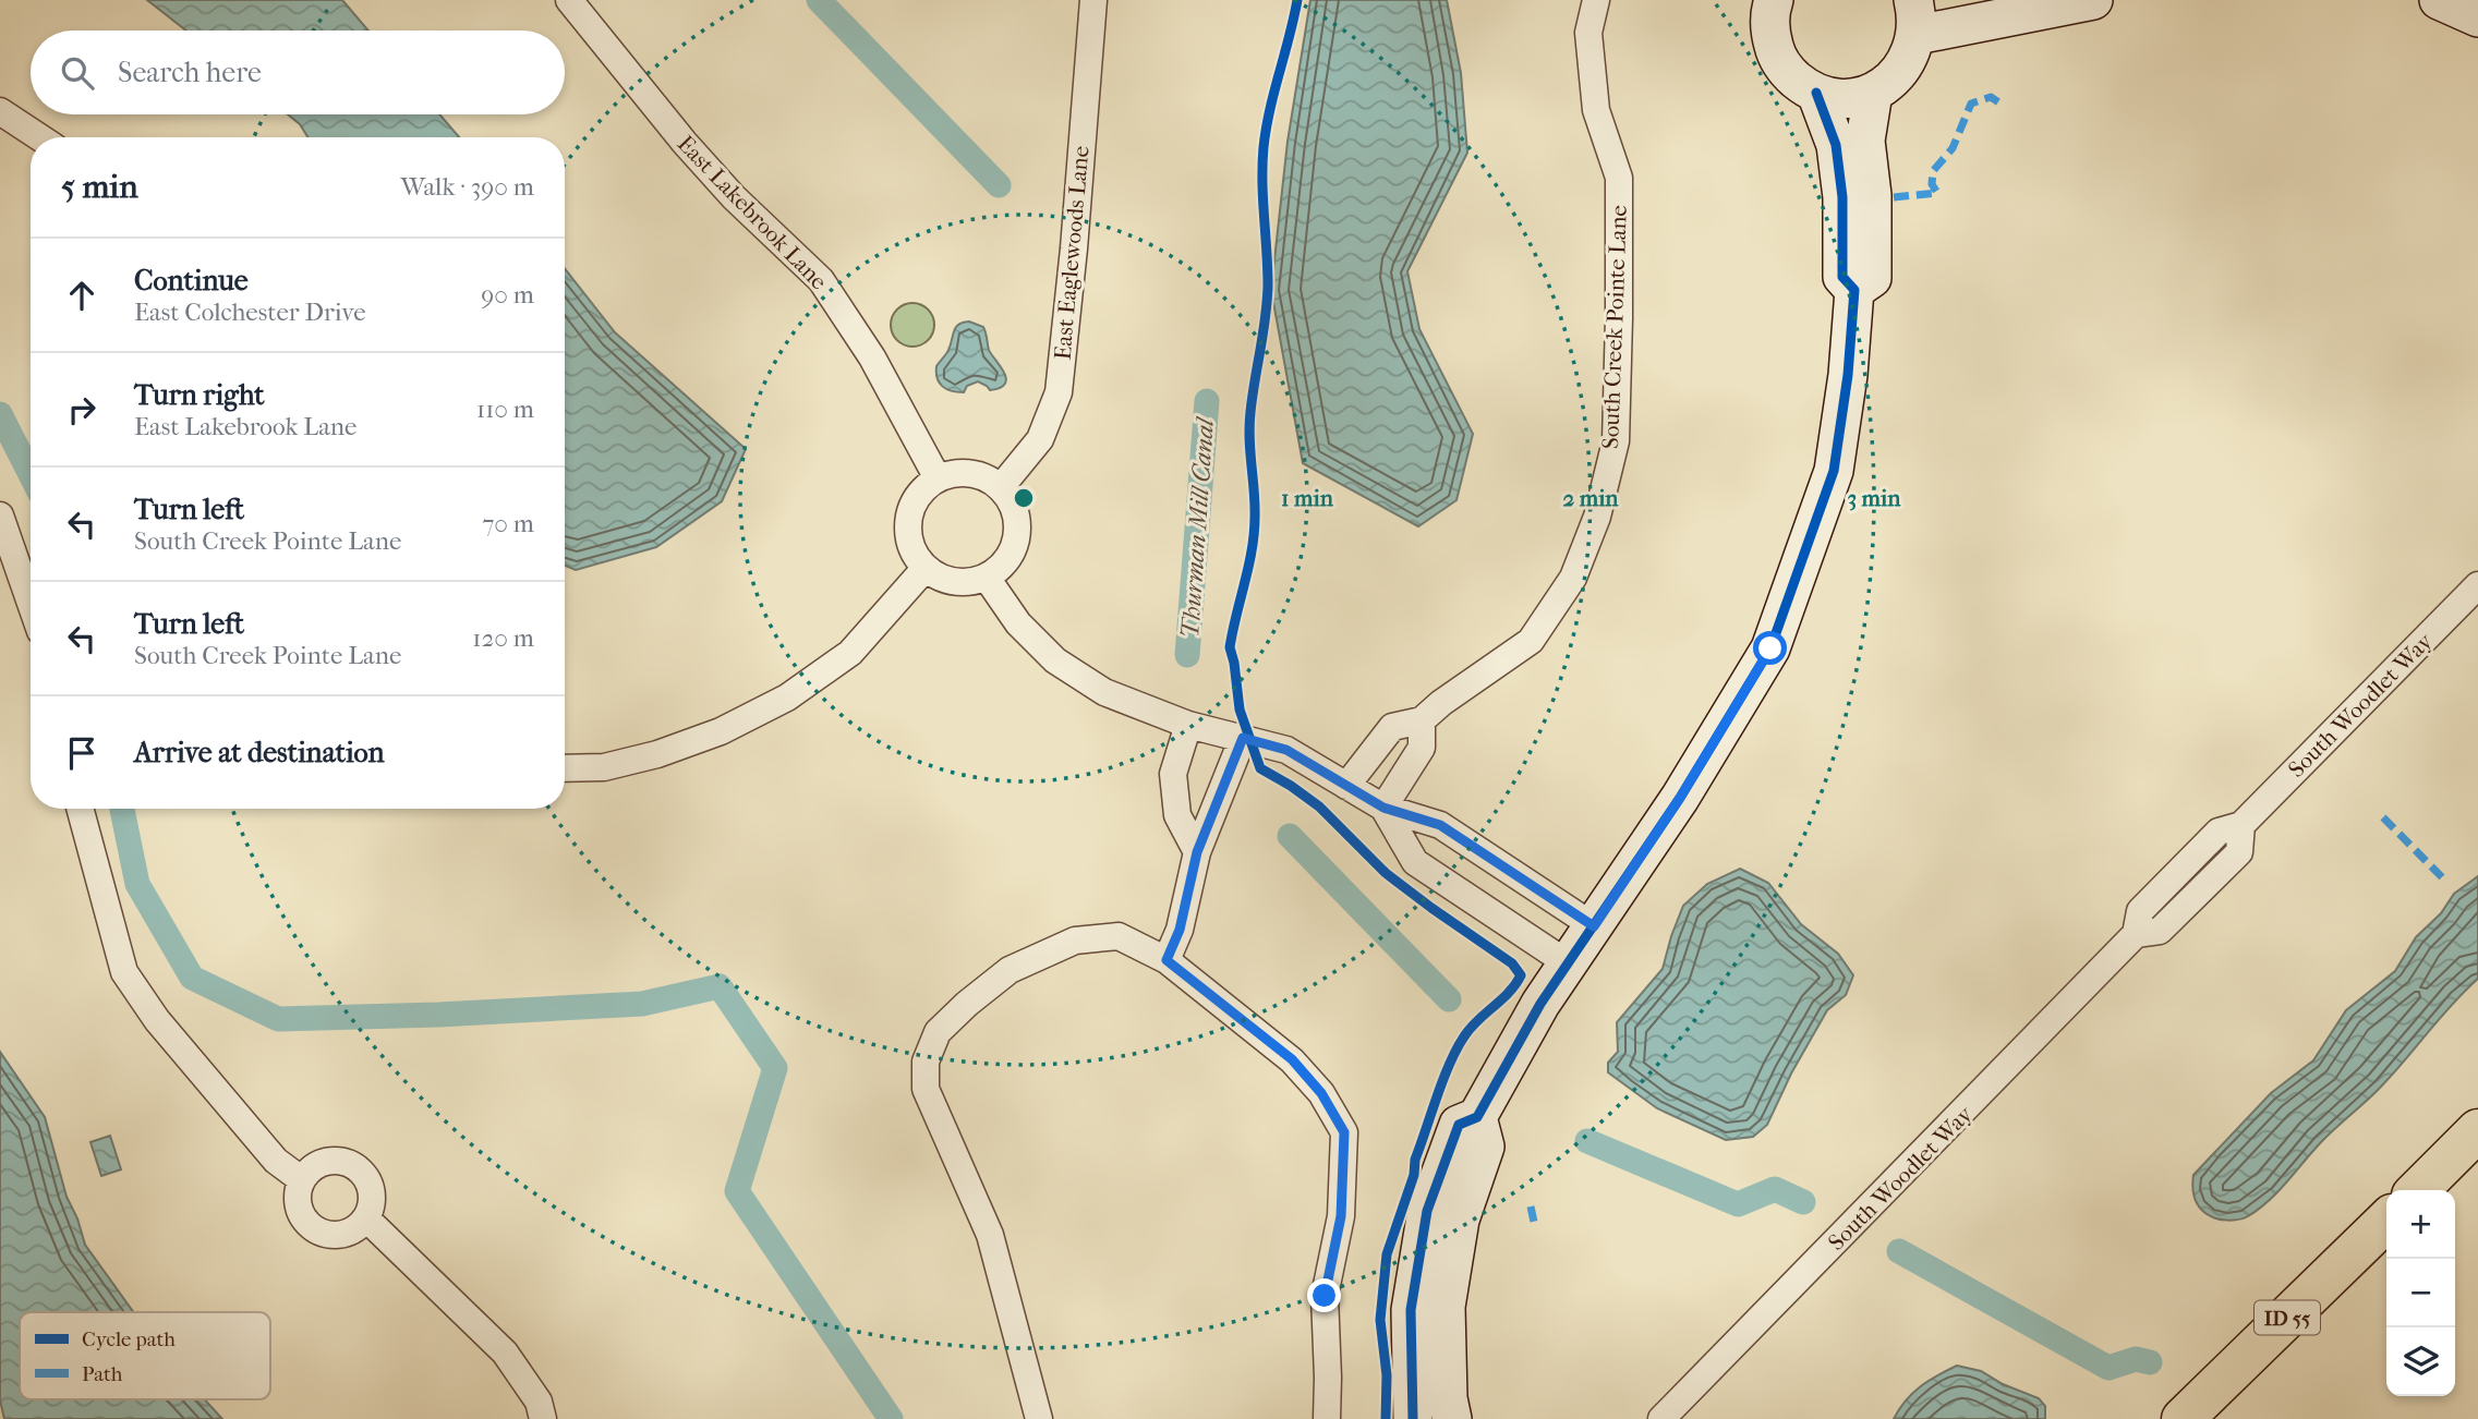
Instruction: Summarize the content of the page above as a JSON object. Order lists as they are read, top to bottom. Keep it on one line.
{"streets":{"highway":["ID 55"],"street":["East Lakebrook Lane","East Eaglewoods Lane","South Creek Pointe Lane","South Woodlet Way"]},"crossings":[["East Lakebrook Lane","East Eaglewoods Lane"]],"water":["Thurman Mill Canal"],"legend":["Cycle path","Path"],"page":{"search":"Search here","heading":["5 min","Walk · 390 m"],"list":[["Continue","East Colchester Drive","90 m"],["Turn right","East Lakebrook Lane","110 m"],["Turn left","South Creek Pointe Lane","70 m"],["Turn left","South Creek Pointe Lane","120 m"],"Arrive at destination"],"map_buttons":["+","−"]},"rings":["1 min","2 min","3 min"]}
